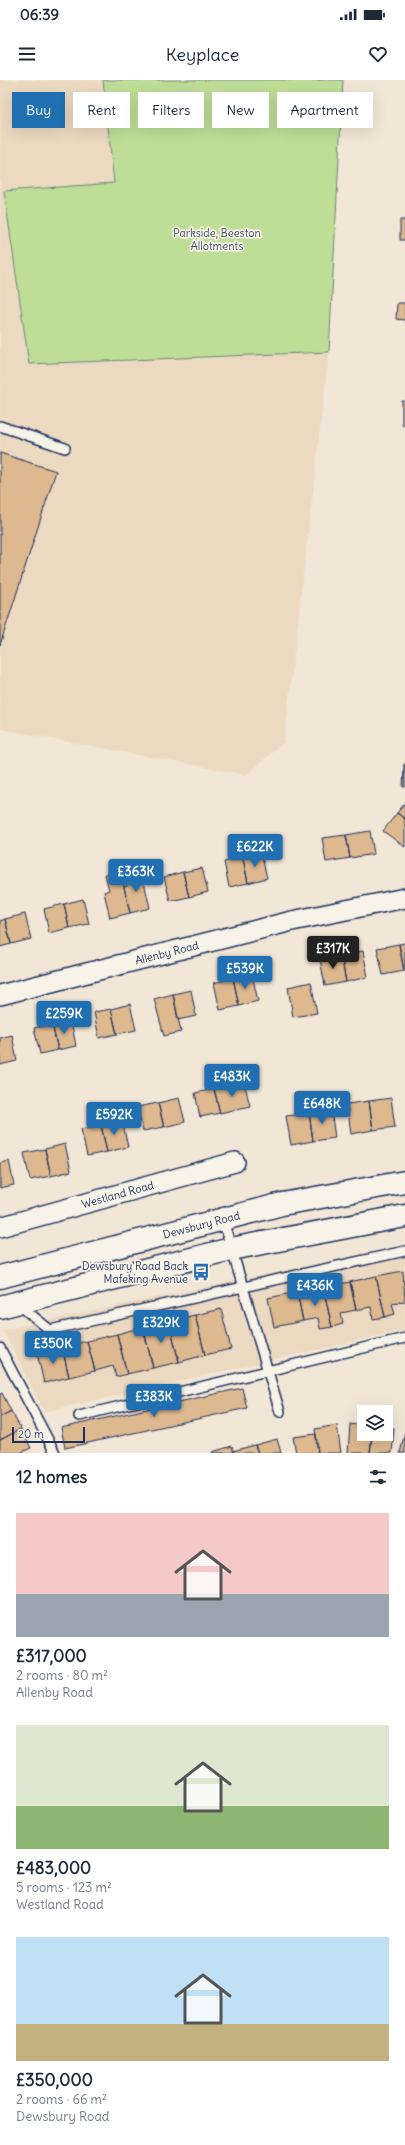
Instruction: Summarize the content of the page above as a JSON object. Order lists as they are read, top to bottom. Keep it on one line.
{"streets":{"main road":["Dewsbury Road"],"street":["Allenby Road","Westland Road"]},"parks":["Parkside, Beeston Allotments"],"places":{"bus stop":["Dewsbury Road Back Mafeking Avenue"]},"scale_bar":"20 m","page":{"status":"06:39","header":"Keyplace","chip":["Buy","Rent","Filters","New","Apartment"],"price":["£622K","£363K","£317K","£539K","£259K","£483K","£648K","£592K","£436K","£329K","£350K","£383K"],"scale":"20 m","heading":"12 homes","list":[{"name":"£317,000","note":"2 rooms · 80 m² · Allenby Road"},{"name":"£483,000","note":"5 rooms · 123 m² · Westland Road"},{"name":"£350,000","note":"2 rooms · 66 m² · Dewsbury Road"}]}}
